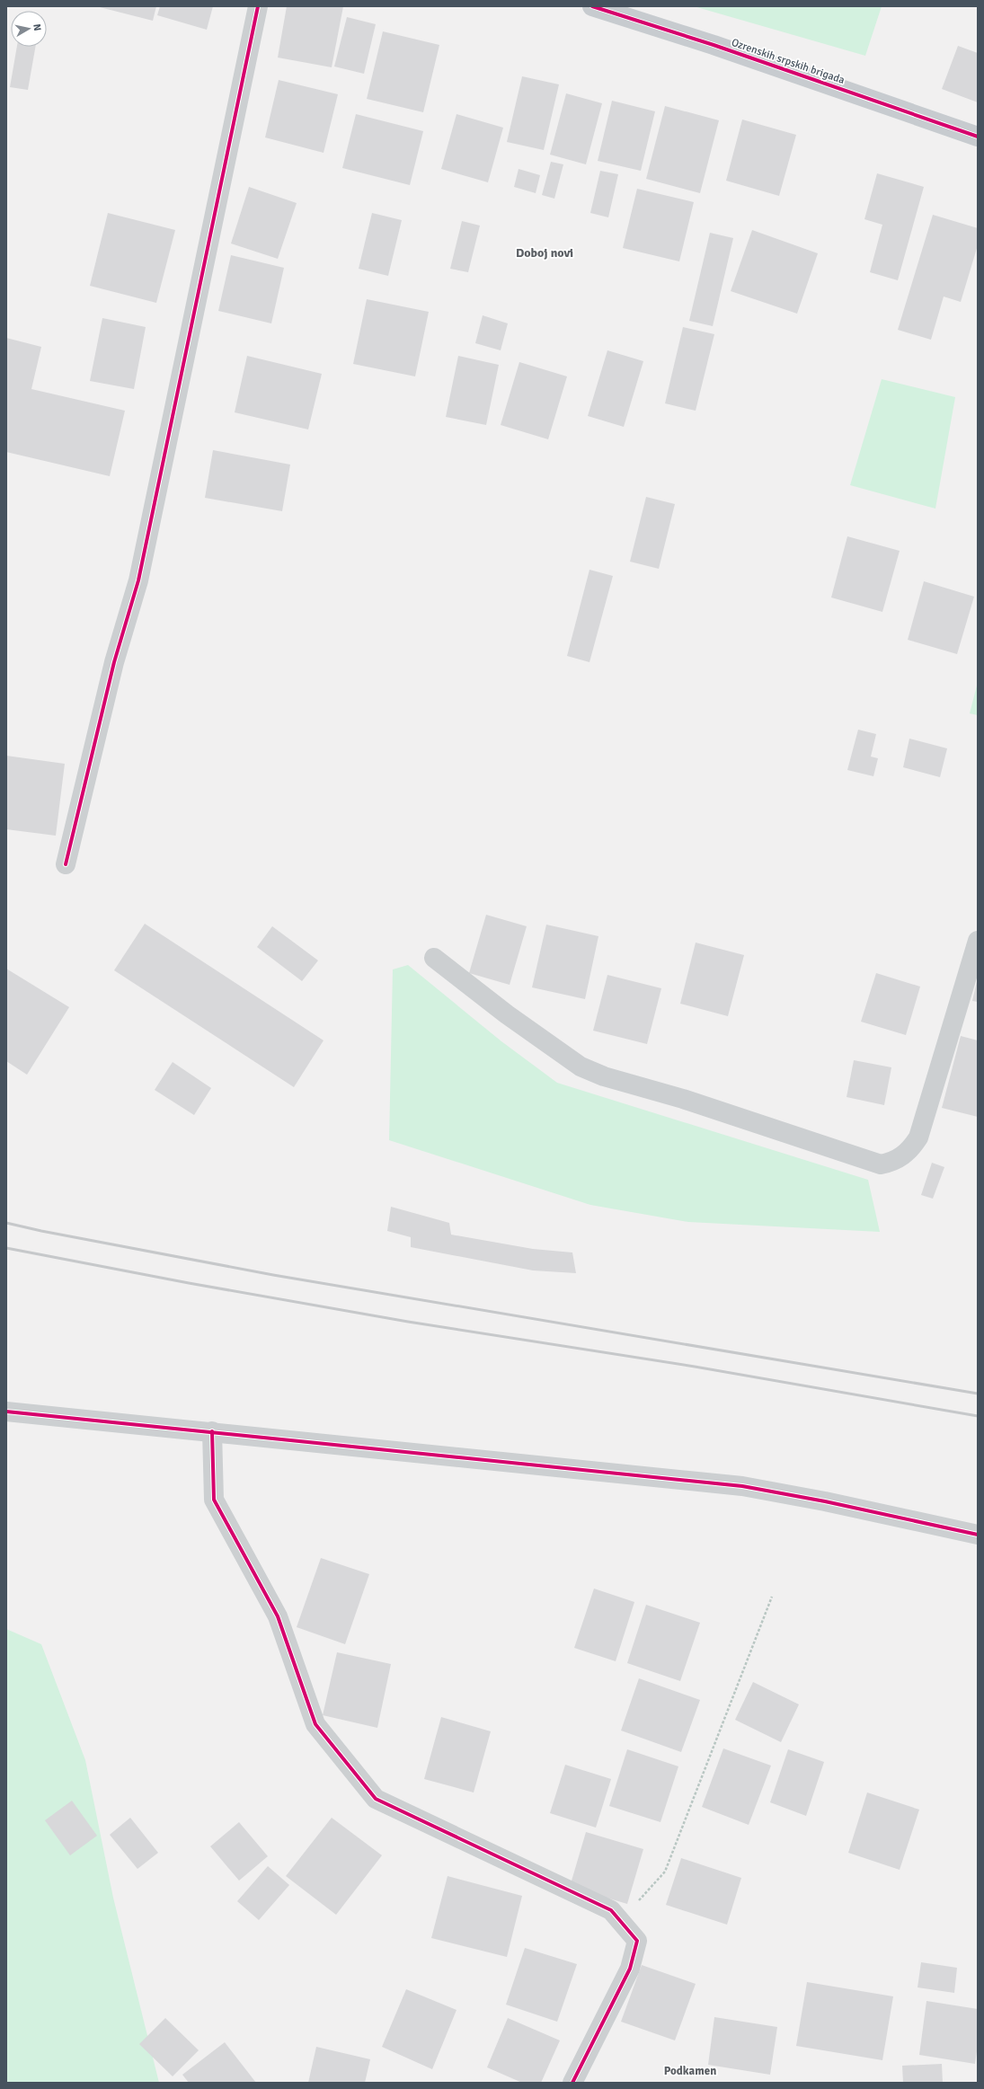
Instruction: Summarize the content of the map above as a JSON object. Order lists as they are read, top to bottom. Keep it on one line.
{"streets":{"main road":["Ozrenskih srpskih brigada"]},"districts":["Doboj novi","Podkamen"],"north":"right"}
